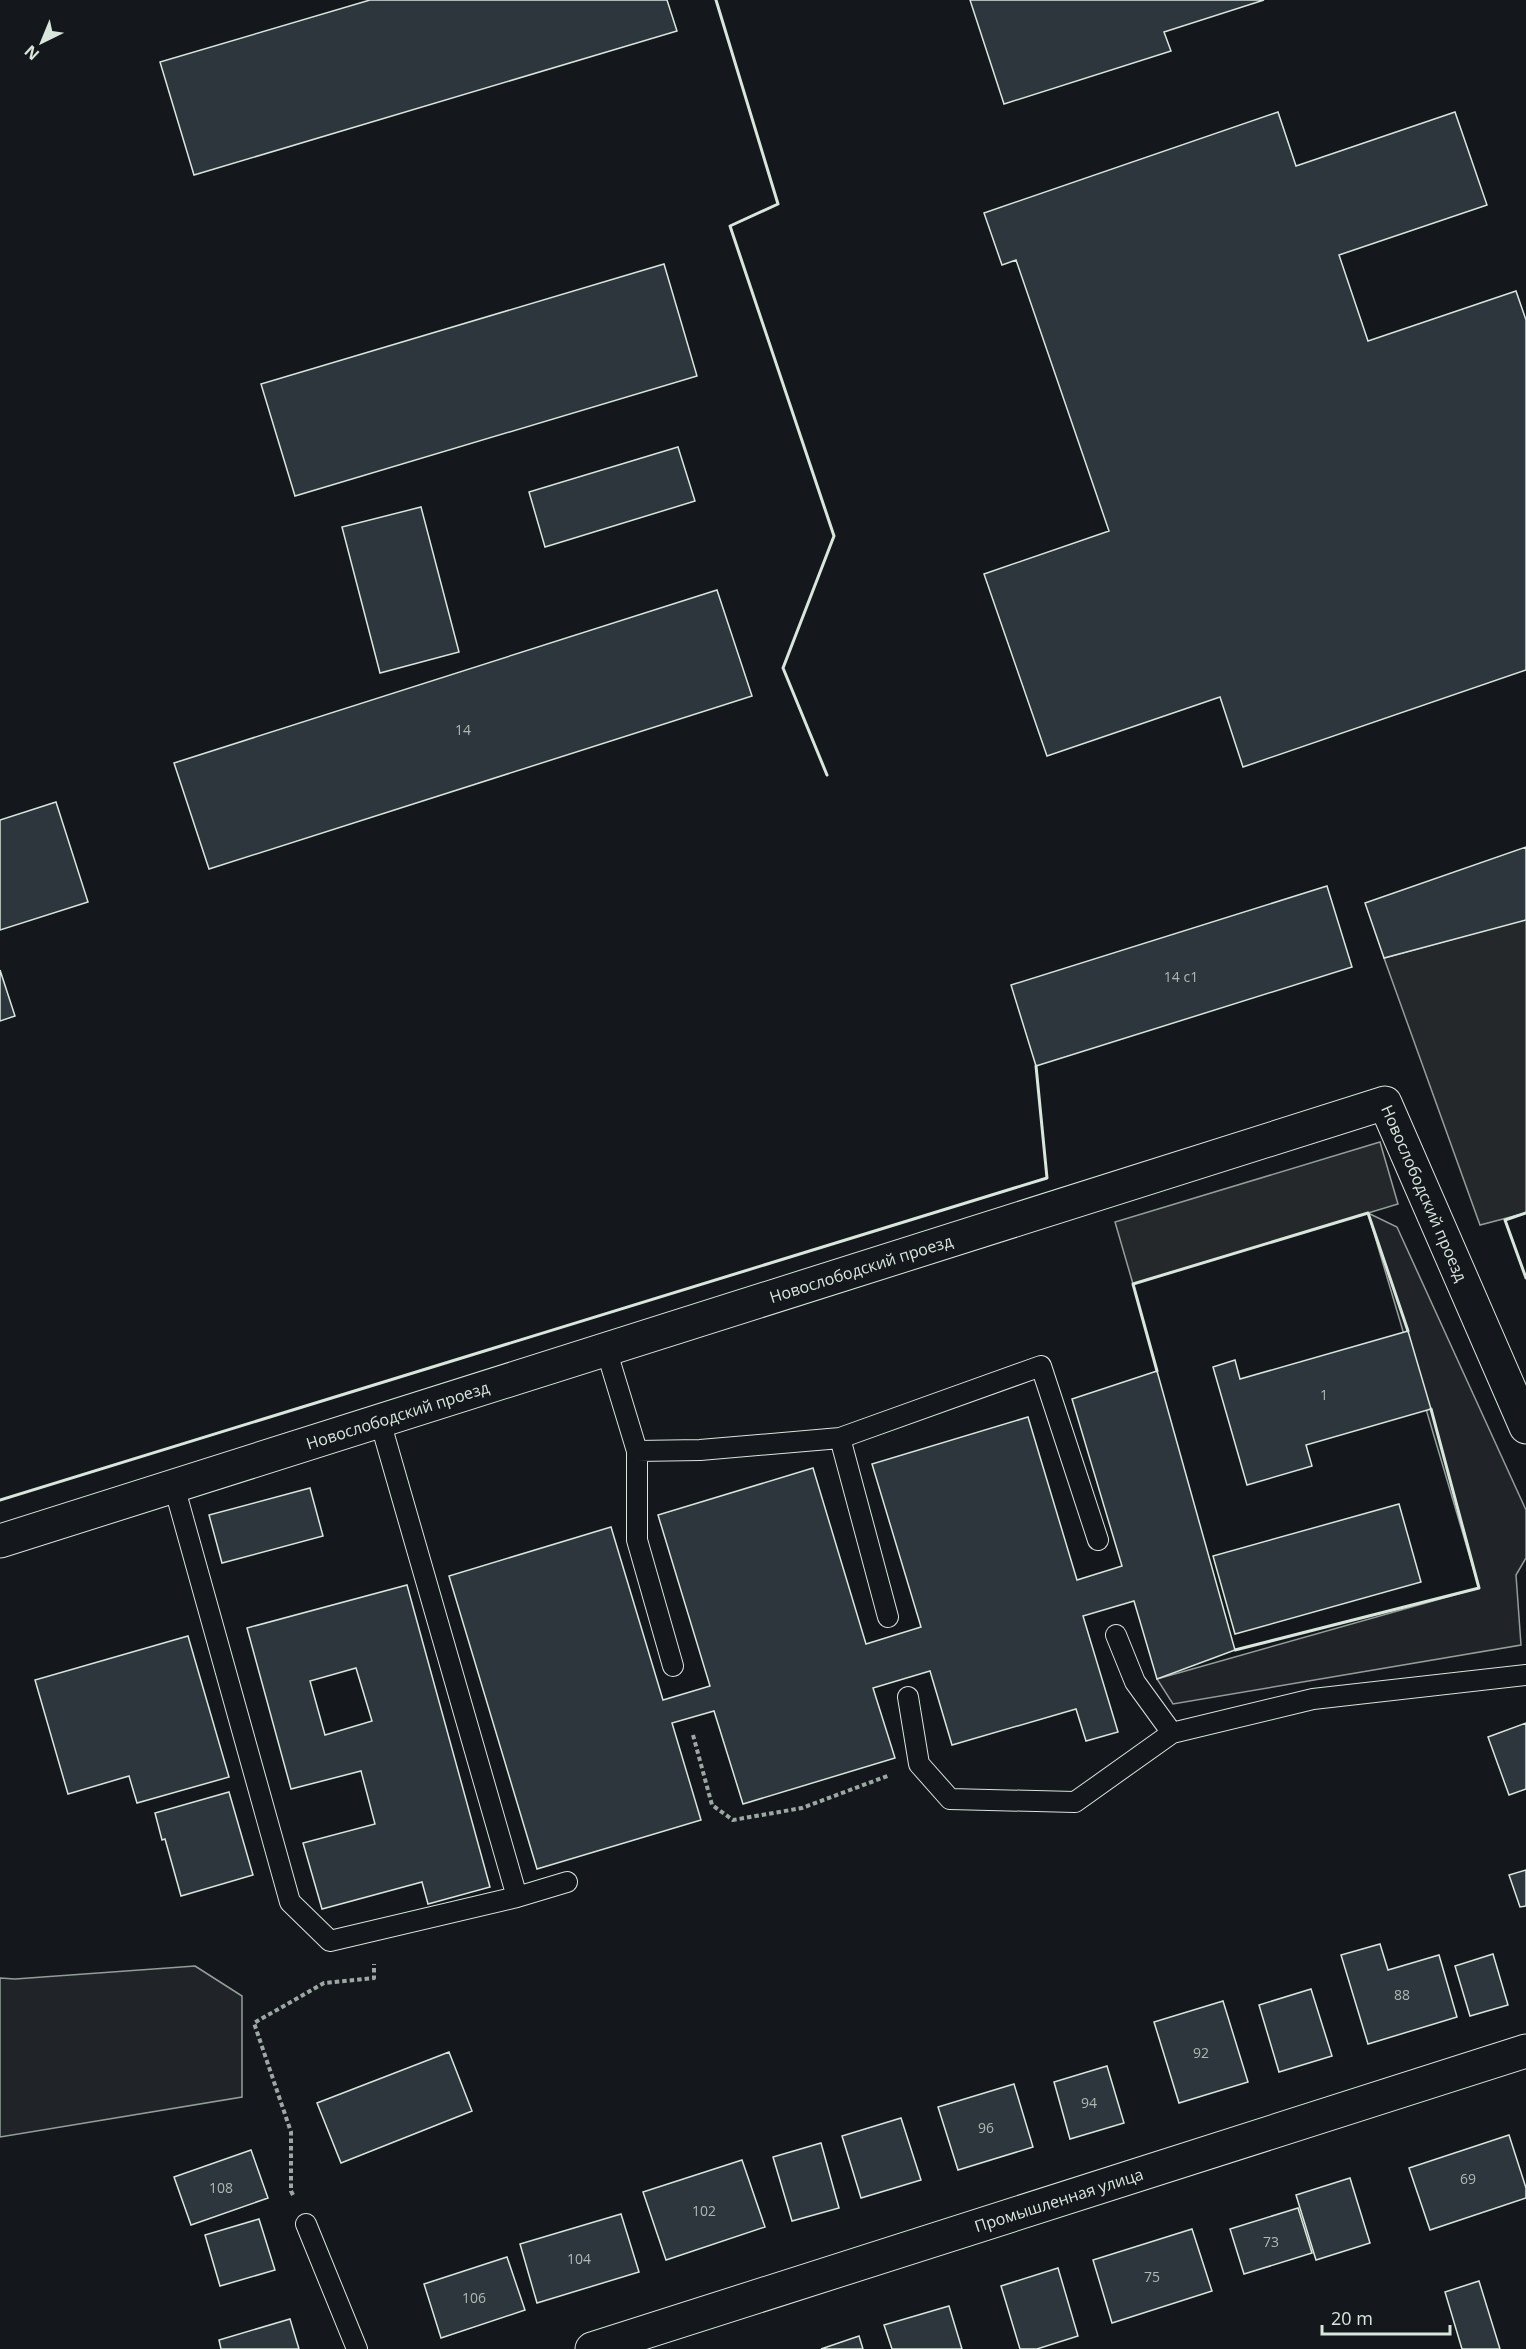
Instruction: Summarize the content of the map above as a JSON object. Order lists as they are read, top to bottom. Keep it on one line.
{"streets":{"street":["Новослободский проезд","Промышленная улица"]},"house_numbers":["14","14 с1","1","88","92","94","96","69","108","102","73","104","75","106"],"scale_bar":"20 m","north":"bottom left"}
